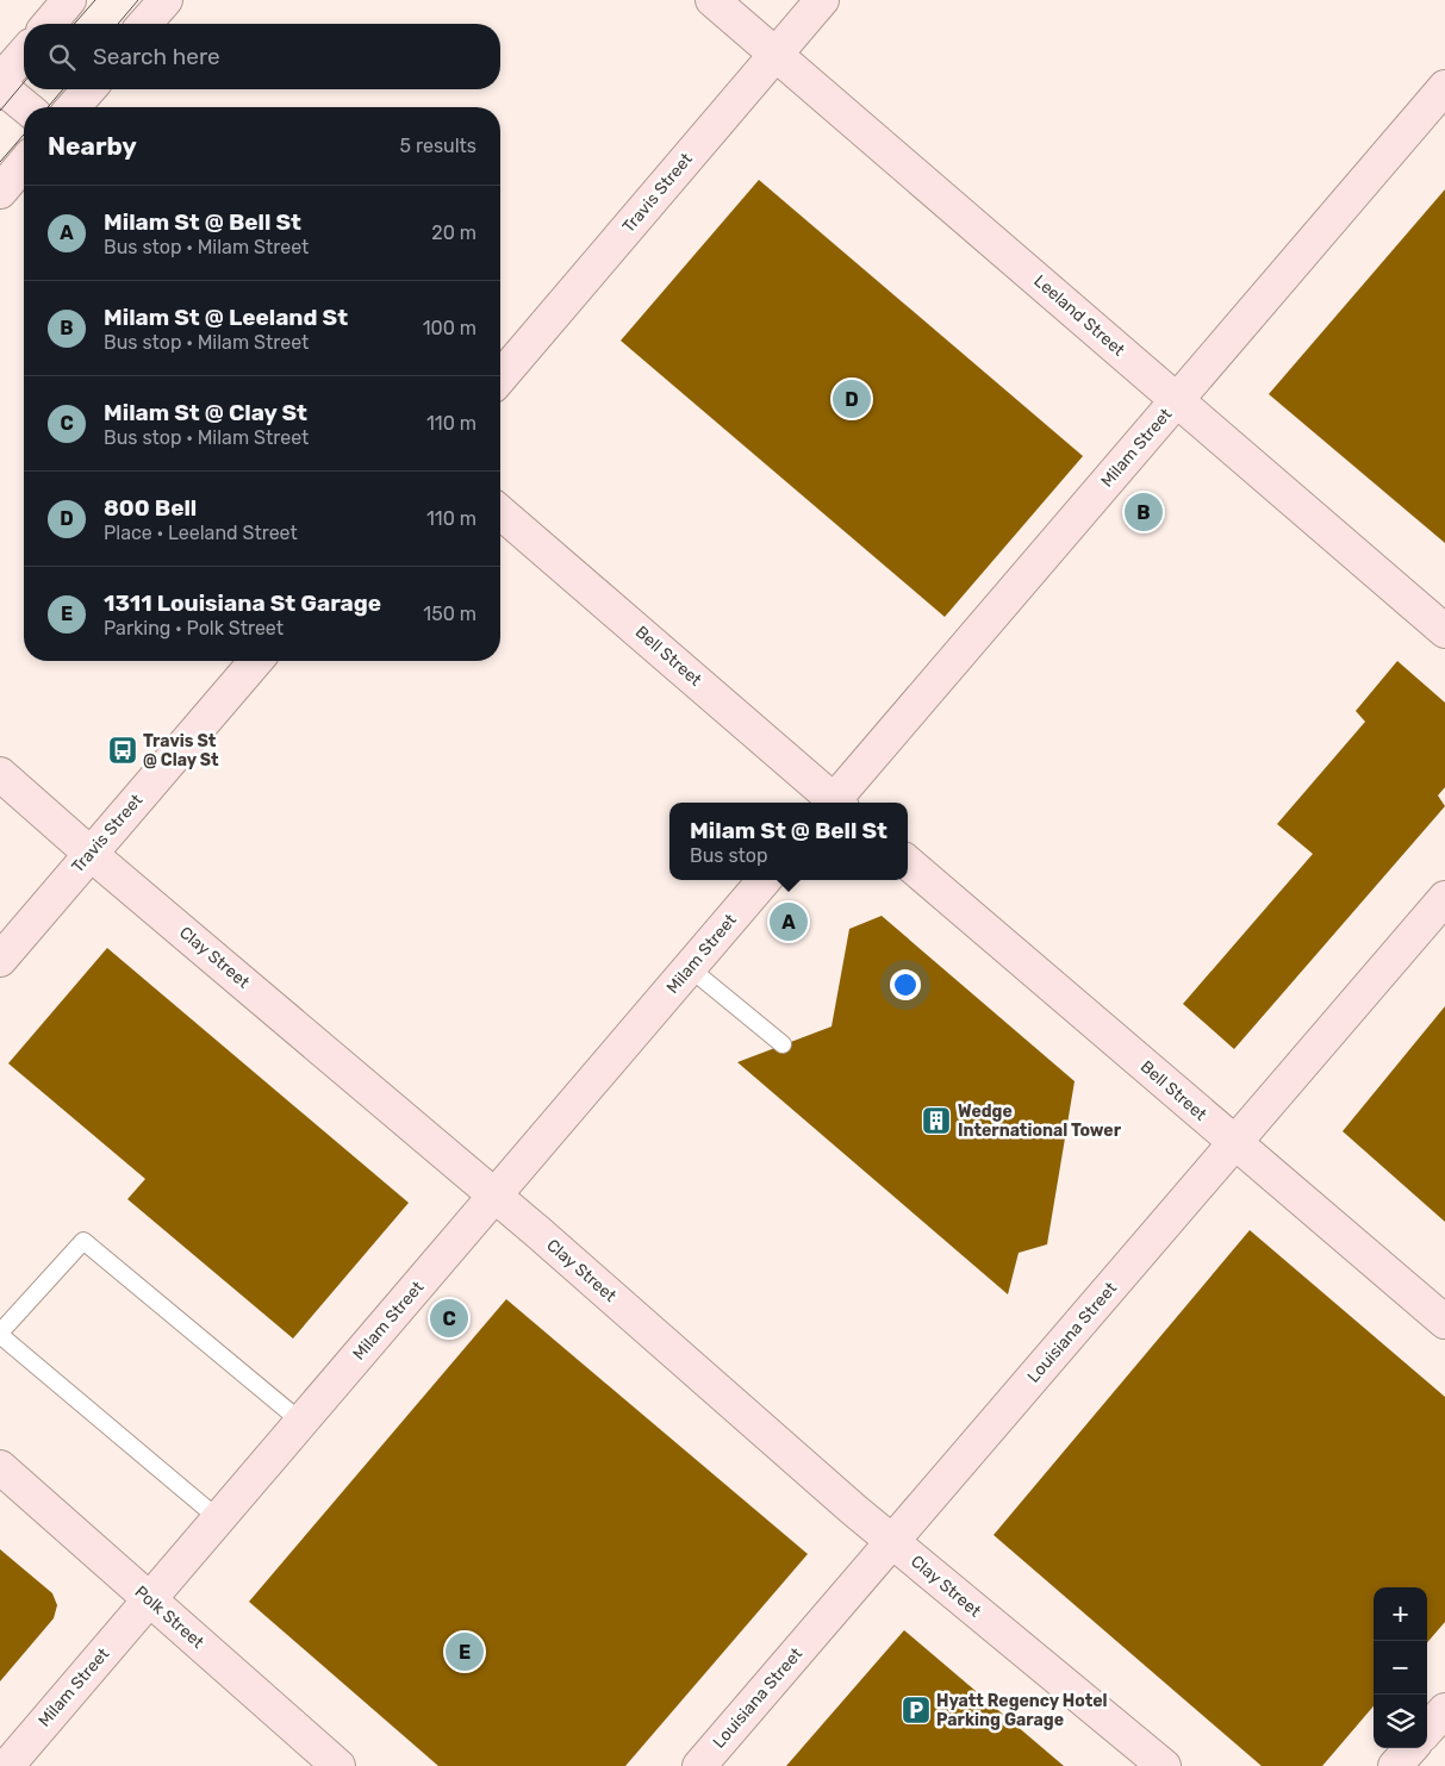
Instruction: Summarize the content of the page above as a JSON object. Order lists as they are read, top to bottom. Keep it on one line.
{"streets":{"main road":["Travis Street","Leeland Street","Milam Street","Bell Street","Clay Street","Louisiana Street","Polk Street"]},"crossings":[["Travis Street","Leeland Street"],["Travis Street","Clay Street"],["Leeland Street","Milam Street"],["Milam Street","Clay Street"],["Milam Street","Polk Street"],["Bell Street","Louisiana Street"],["Clay Street","Louisiana Street"]],"places":{"bus stop":["Travis St @ Clay St"],"building":["Wedge International Tower"],"parking":["Hyatt Regency Hotel Parking Garage"]},"page":{"search":"Search here","heading":["Nearby","5 results"],"list":[{"mark":"A","name":"Milam St @ Bell St","note":"Bus stop · Milam Street","value":"20 m"},{"mark":"B","name":"Milam St @ Leeland St","note":"Bus stop · Milam Street","value":"100 m"},{"mark":"C","name":"Milam St @ Clay St","note":"Bus stop · Milam Street","value":"110 m"},{"mark":"D","name":"800 Bell","note":"Place · Leeland Street","value":"110 m"},{"mark":"E","name":"1311 Louisiana St Garage","note":"Parking · Polk Street","value":"150 m"}],"pins":["D","B","A","C","E"],"popup":["Milam St @ Bell St","Bus stop"],"map_buttons":["+","−"]}}
